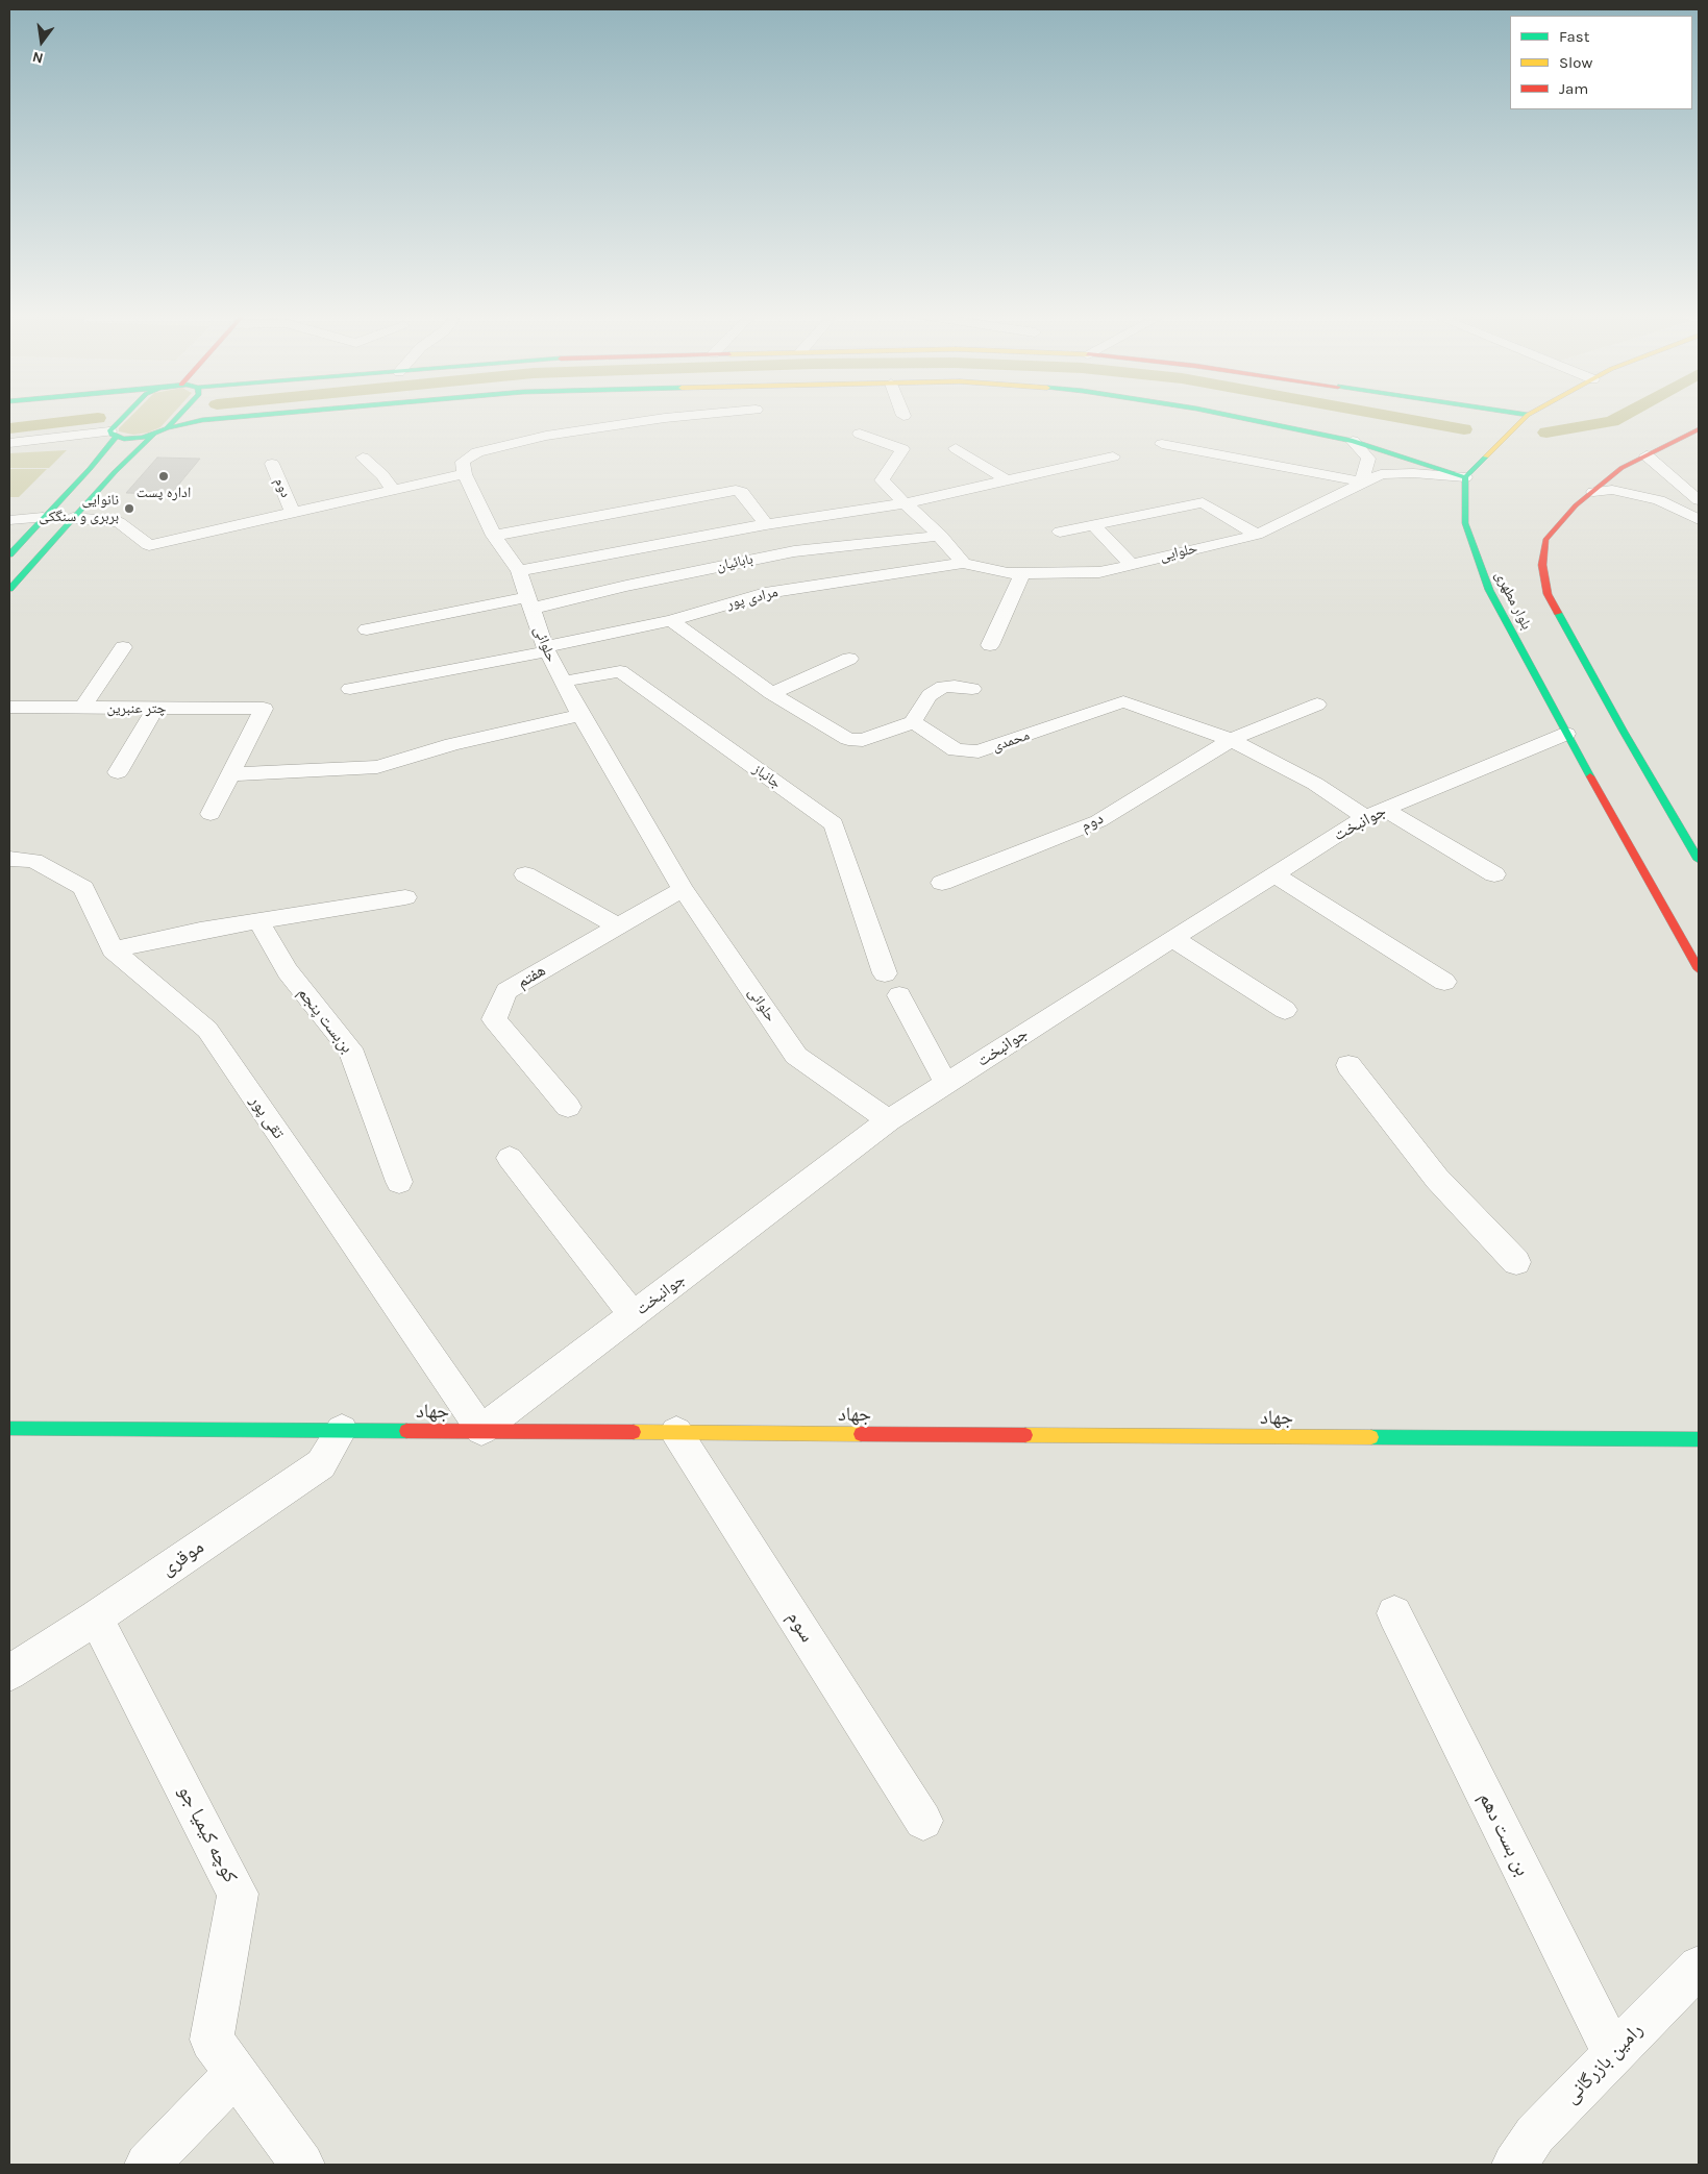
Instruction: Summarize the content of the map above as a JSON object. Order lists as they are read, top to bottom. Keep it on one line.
{"streets":{"main road":["بلوار مطهری","جهاد"],"street":["دوم","حلوایی","بابائیان","مرادی پور","حلوائی","چتر عنبرین","محمدی","جانباز","جوانبخت","هفتم","بن‌بست پنجم","تقی پور","موقری","سوم","کوچه کیمیا جو","بن بست دهم","رامین بازرگانی"]},"crossings":[["دوم","محمدی"],["حلوایی","مرادی پور"],["حلوایی","بلوار مطهری"],["بابائیان","حلوائی"],["مرادی پور","حلوائی"],["بلوار مطهری","جوانبخت"],["حلوائی","جانباز"],["حلوائی","جوانبخت"],["حلوائی","هفتم"],["محمدی","جوانبخت"],["جوانبخت","تقی پور"],["جوانبخت","جهاد"],["تقی پور","جهاد"],["جهاد","موقری"],["جهاد","سوم"],["موقری","کوچه کیمیا جو"],["بن بست دهم","رامین بازرگانی"]],"places":["اداره پست","نانوایی بربری و سنگکی"],"legend":["Fast","Slow","Jam"],"north":"bottom"}
